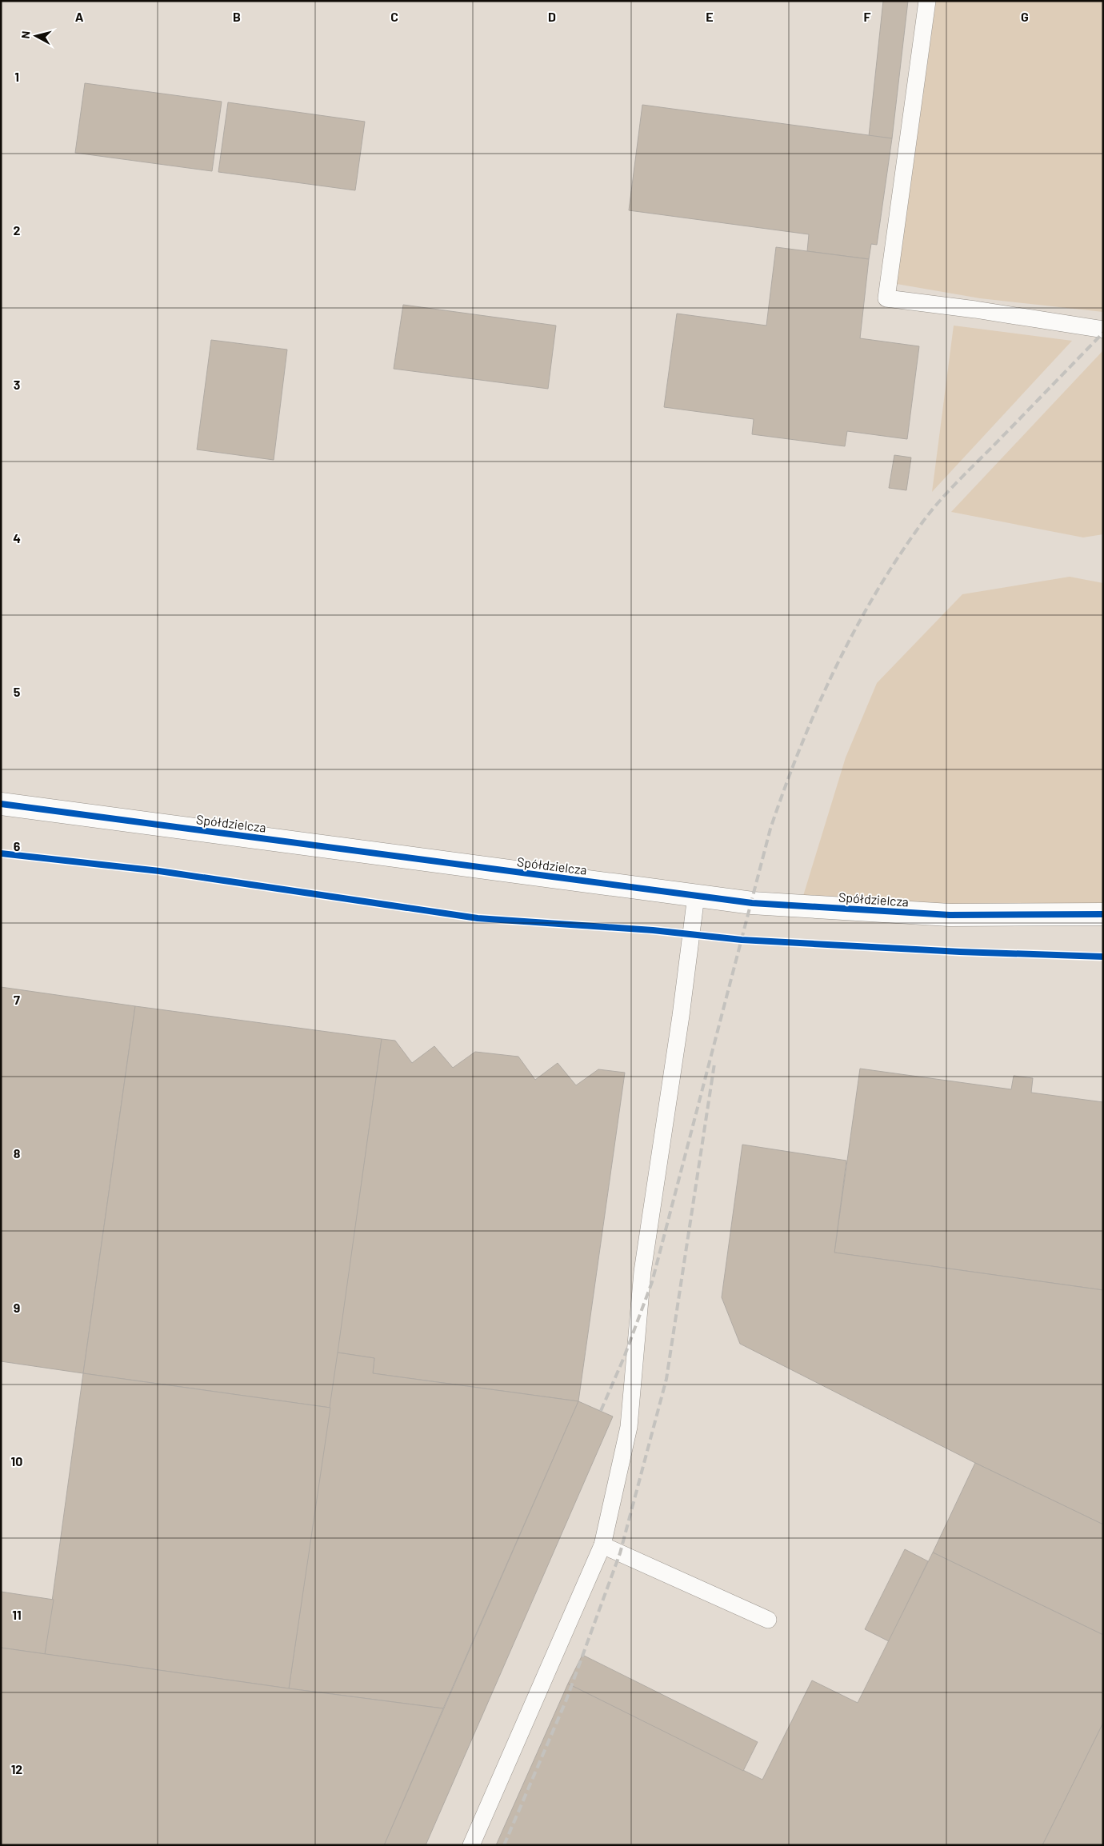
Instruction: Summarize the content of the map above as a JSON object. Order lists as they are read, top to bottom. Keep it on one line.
{"streets":{"street":["Spółdzielcza"]},"north":"left","grid":{"columns":["A","B","C","D","E","F","G"],"rows":["1","2","3","4","5","6","7","8","9","10","11","12"]}}
